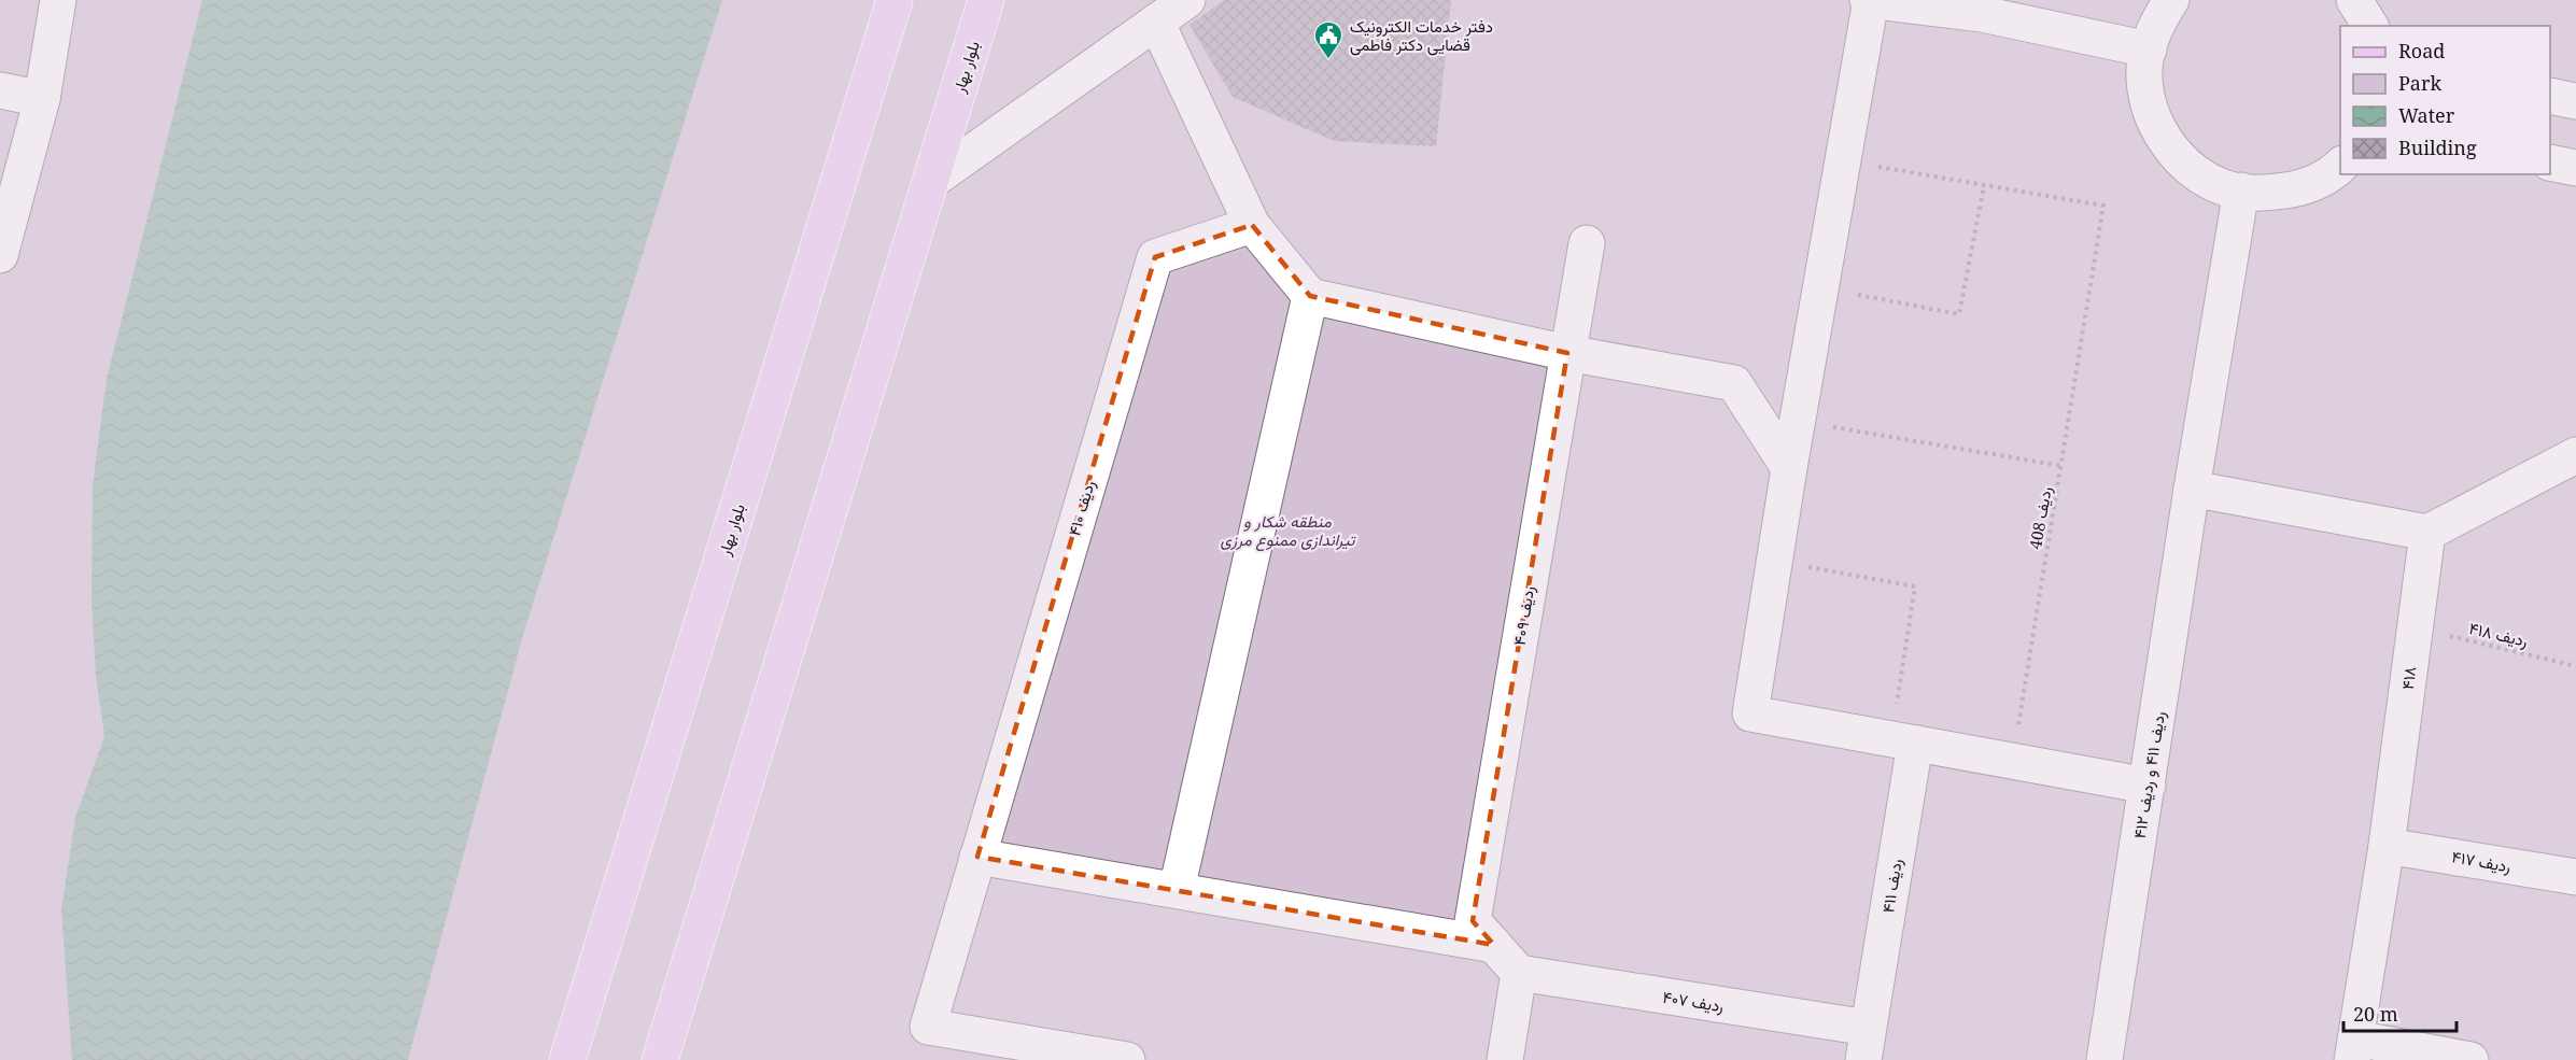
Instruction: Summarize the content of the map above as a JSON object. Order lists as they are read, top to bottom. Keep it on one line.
{"streets":{"main road":["بلوار بهار"],"street":["ردیف ۴۱۰","ردیف ۴۰۹","۴۱۸","ردیف ۴۱۱ و ردیف ۴۱۲","ردیف ۴۱۷","ردیف ۴۱۱","ردیف ۴۰۷"],"path":["ردیف 408","ردیف ۴۱۸"]},"crossings":[["ردیف ۴۰۹","ردیف ۴۰۷"],["ردیف ۴۱۸","۴۱۸"],["۴۱۸","ردیف ۴۱۷"],["ردیف ۴۱۱","ردیف ۴۰۷"]],"parks":["منطقه شکار و تیراندازی ممنوع مرزی"],"places":{"public building":["دفتر خدمات الکترونیک قضایی دکتر فاطمی"]},"legend":["Road","Park","Water","Building"],"scale_bar":"20 m"}
